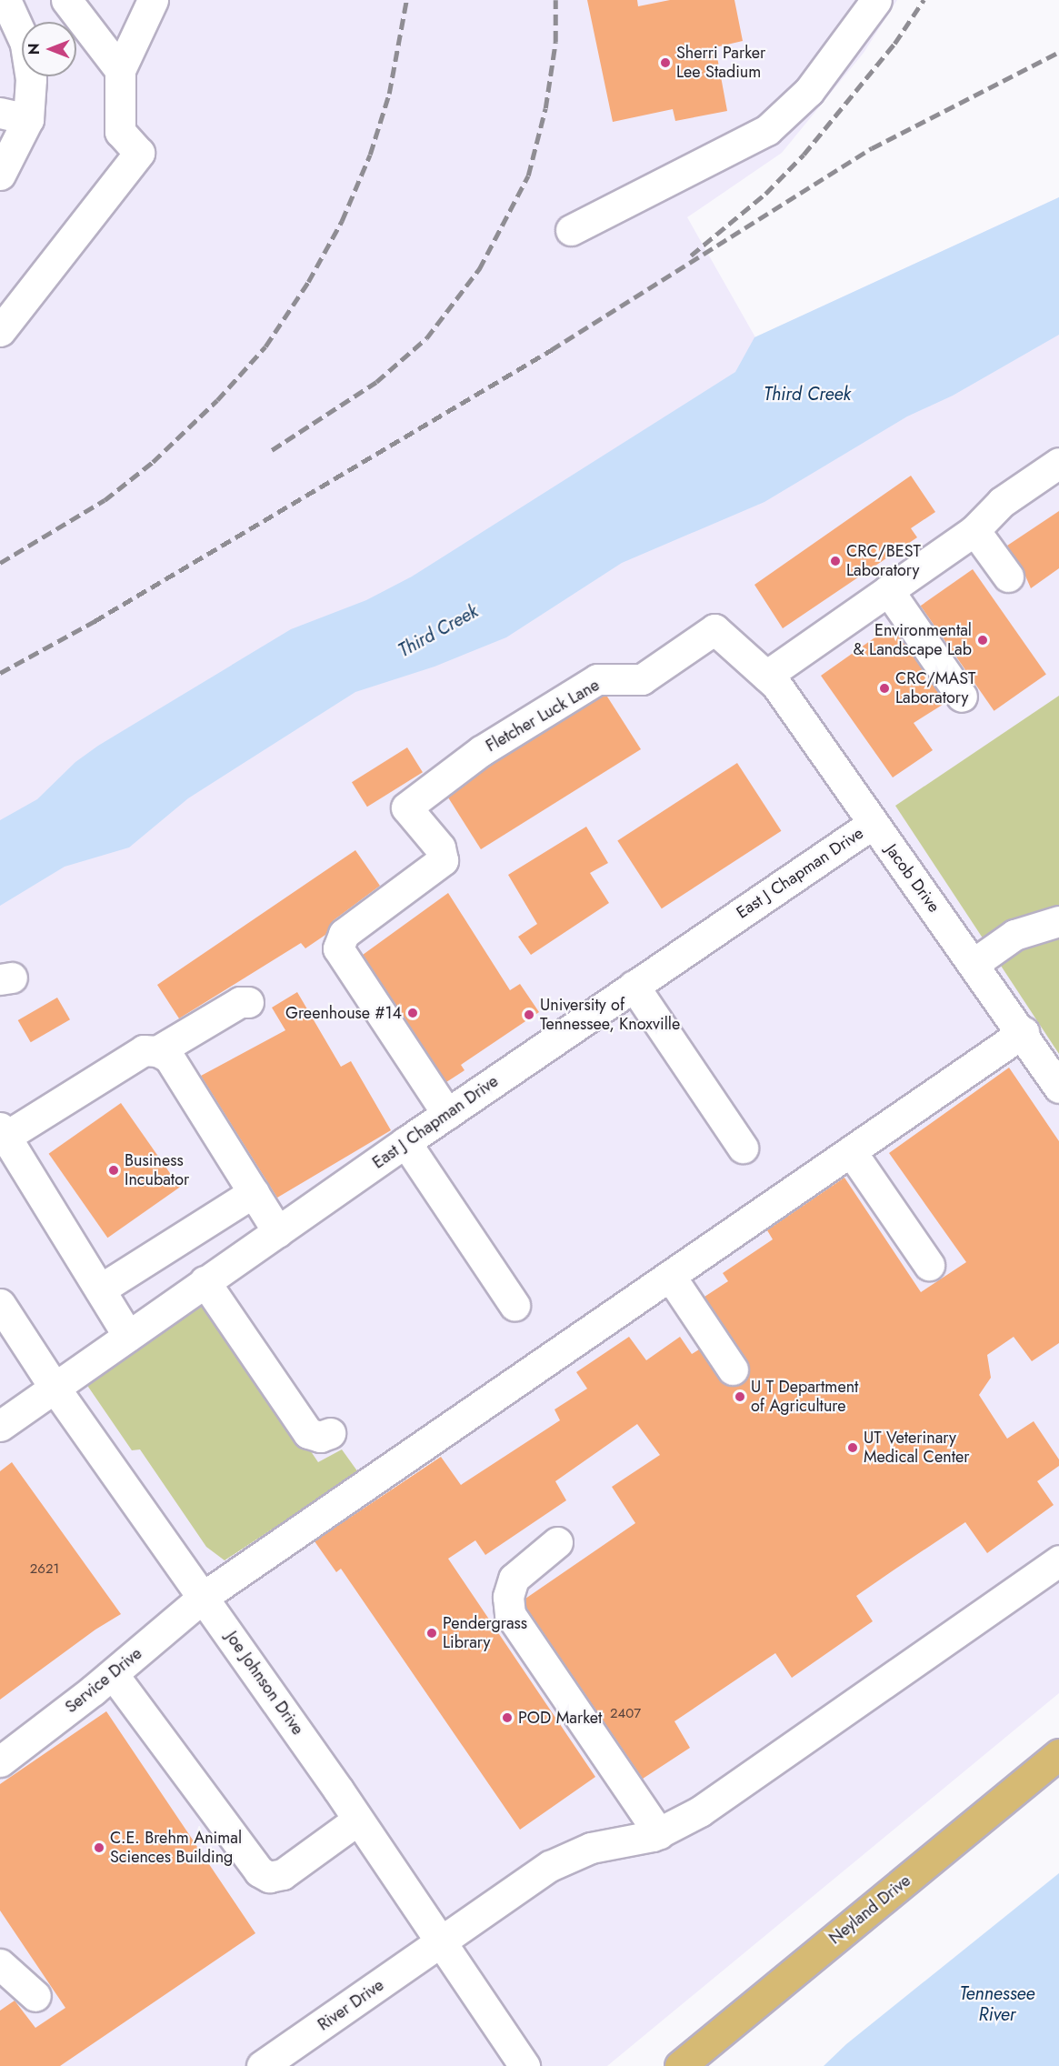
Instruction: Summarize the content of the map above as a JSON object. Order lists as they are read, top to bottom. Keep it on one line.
{"streets":{"main road":["Neyland Drive"],"street":["Fletcher Luck Lane","East J Chapman Drive","Jacob Drive","Service Drive","Joe Johnson Drive","River Drive"]},"crossings":[["Fletcher Luck Lane","East J Chapman Drive"],["Fletcher Luck Lane","Jacob Drive"],["East J Chapman Drive","Jacob Drive"],["East J Chapman Drive","Joe Johnson Drive"],["Jacob Drive","Service Drive"],["Service Drive","Joe Johnson Drive"],["Joe Johnson Drive","River Drive"]],"water":["Third Creek","Tennessee River"],"places":["Sherri Parker Lee Stadium","CRC/BEST Laboratory","Environmental & Landscape Lab","CRC/MAST Laboratory","Greenhouse #14","University of Tennessee, Knoxville","Business Incubator","U T Department of Agriculture","UT Veterinary Medical Center","Pendergrass Library","POD Market","C.E. Brehm Animal Sciences Building"],"house_numbers":["2621","2407"],"north":"left"}
